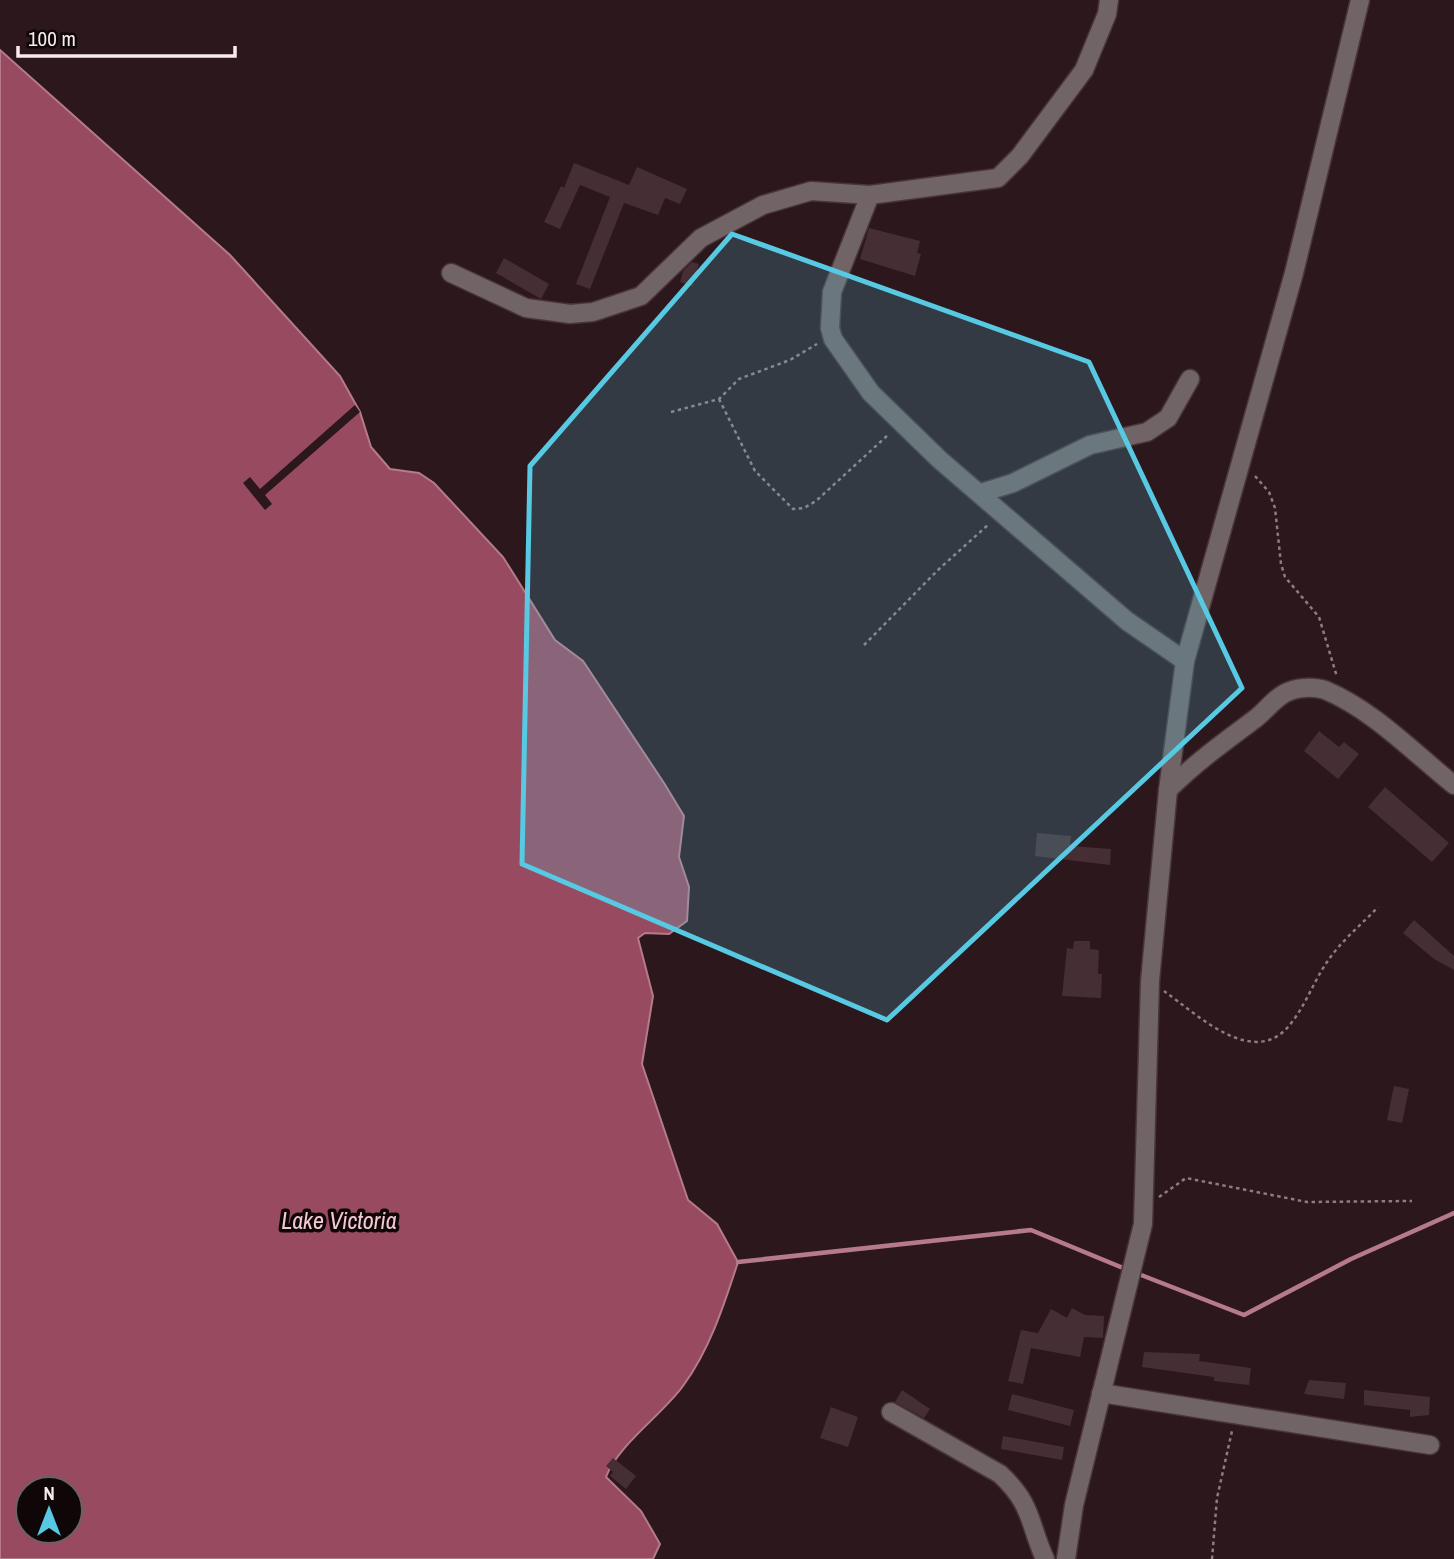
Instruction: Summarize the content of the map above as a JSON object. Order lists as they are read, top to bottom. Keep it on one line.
{"water":["Lake Victoria"],"scale_bar":"100 m","north":"top"}
